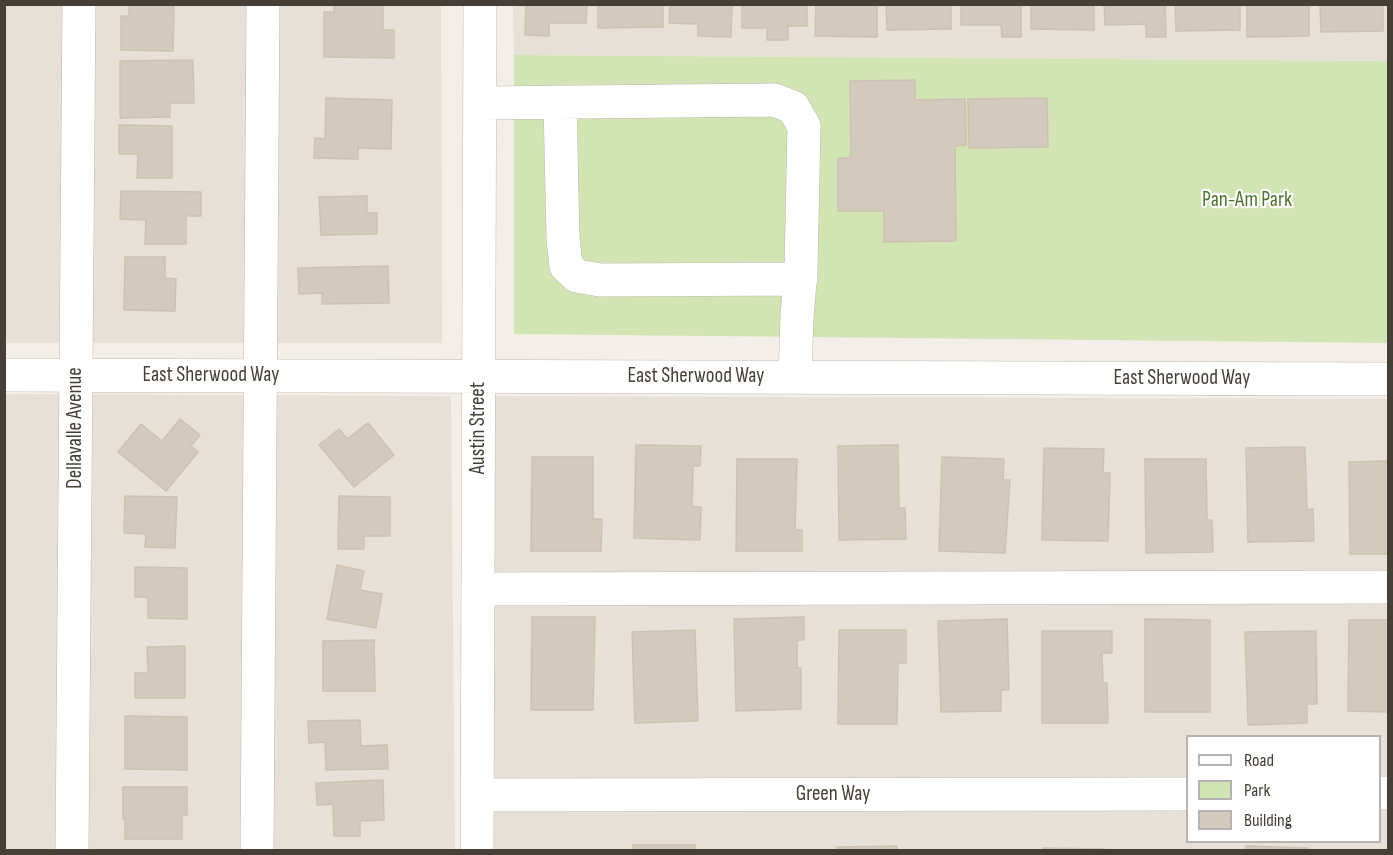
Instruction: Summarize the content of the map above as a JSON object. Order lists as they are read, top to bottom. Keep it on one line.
{"streets":{"street":["East Sherwood Way","Dellavalle Avenue","Austin Street","Green Way"]},"crossings":[["East Sherwood Way","Dellavalle Avenue"],["East Sherwood Way","Austin Street"],["Austin Street","Green Way"]],"parks":["Pan-Am Park"],"legend":["Road","Park","Building"]}
